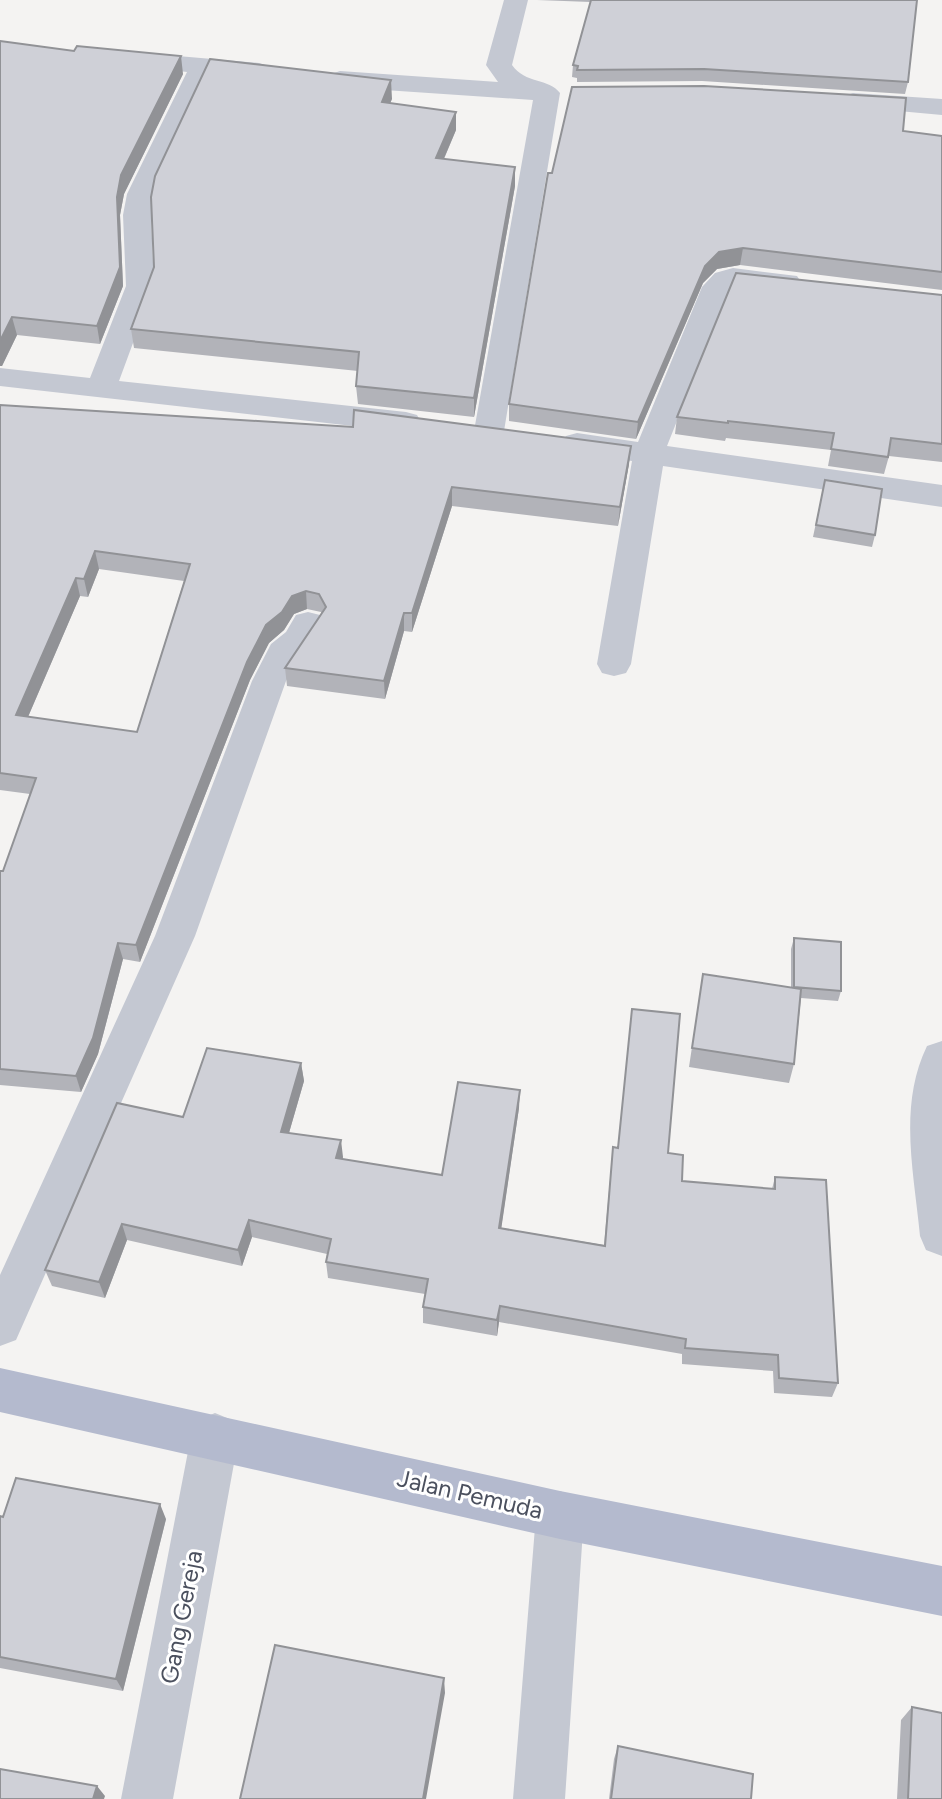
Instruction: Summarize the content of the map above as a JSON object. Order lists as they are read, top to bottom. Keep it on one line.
{"streets":{"main road":["Jalan Pemuda"],"street":["Gang Gereja"]},"crossings":[["Jalan Pemuda","Gang Gereja"]]}
